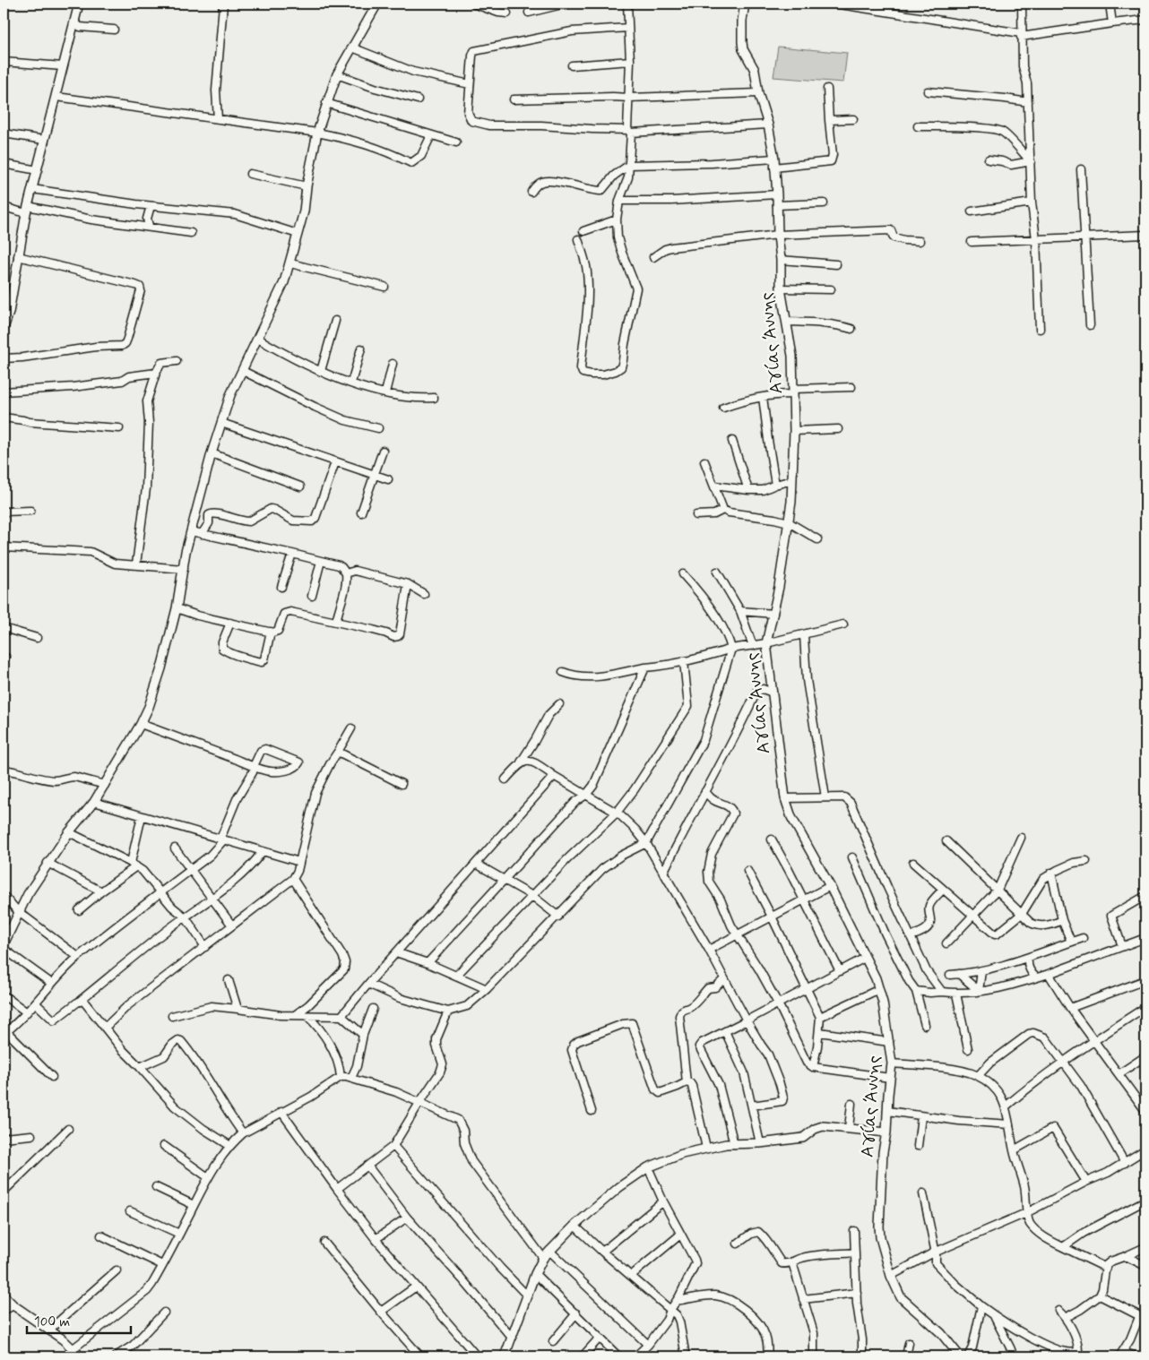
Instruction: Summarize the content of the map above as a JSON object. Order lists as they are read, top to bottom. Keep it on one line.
{"streets":{"street":["Αγίας Άννης"]},"scale_bar":"100 m"}
